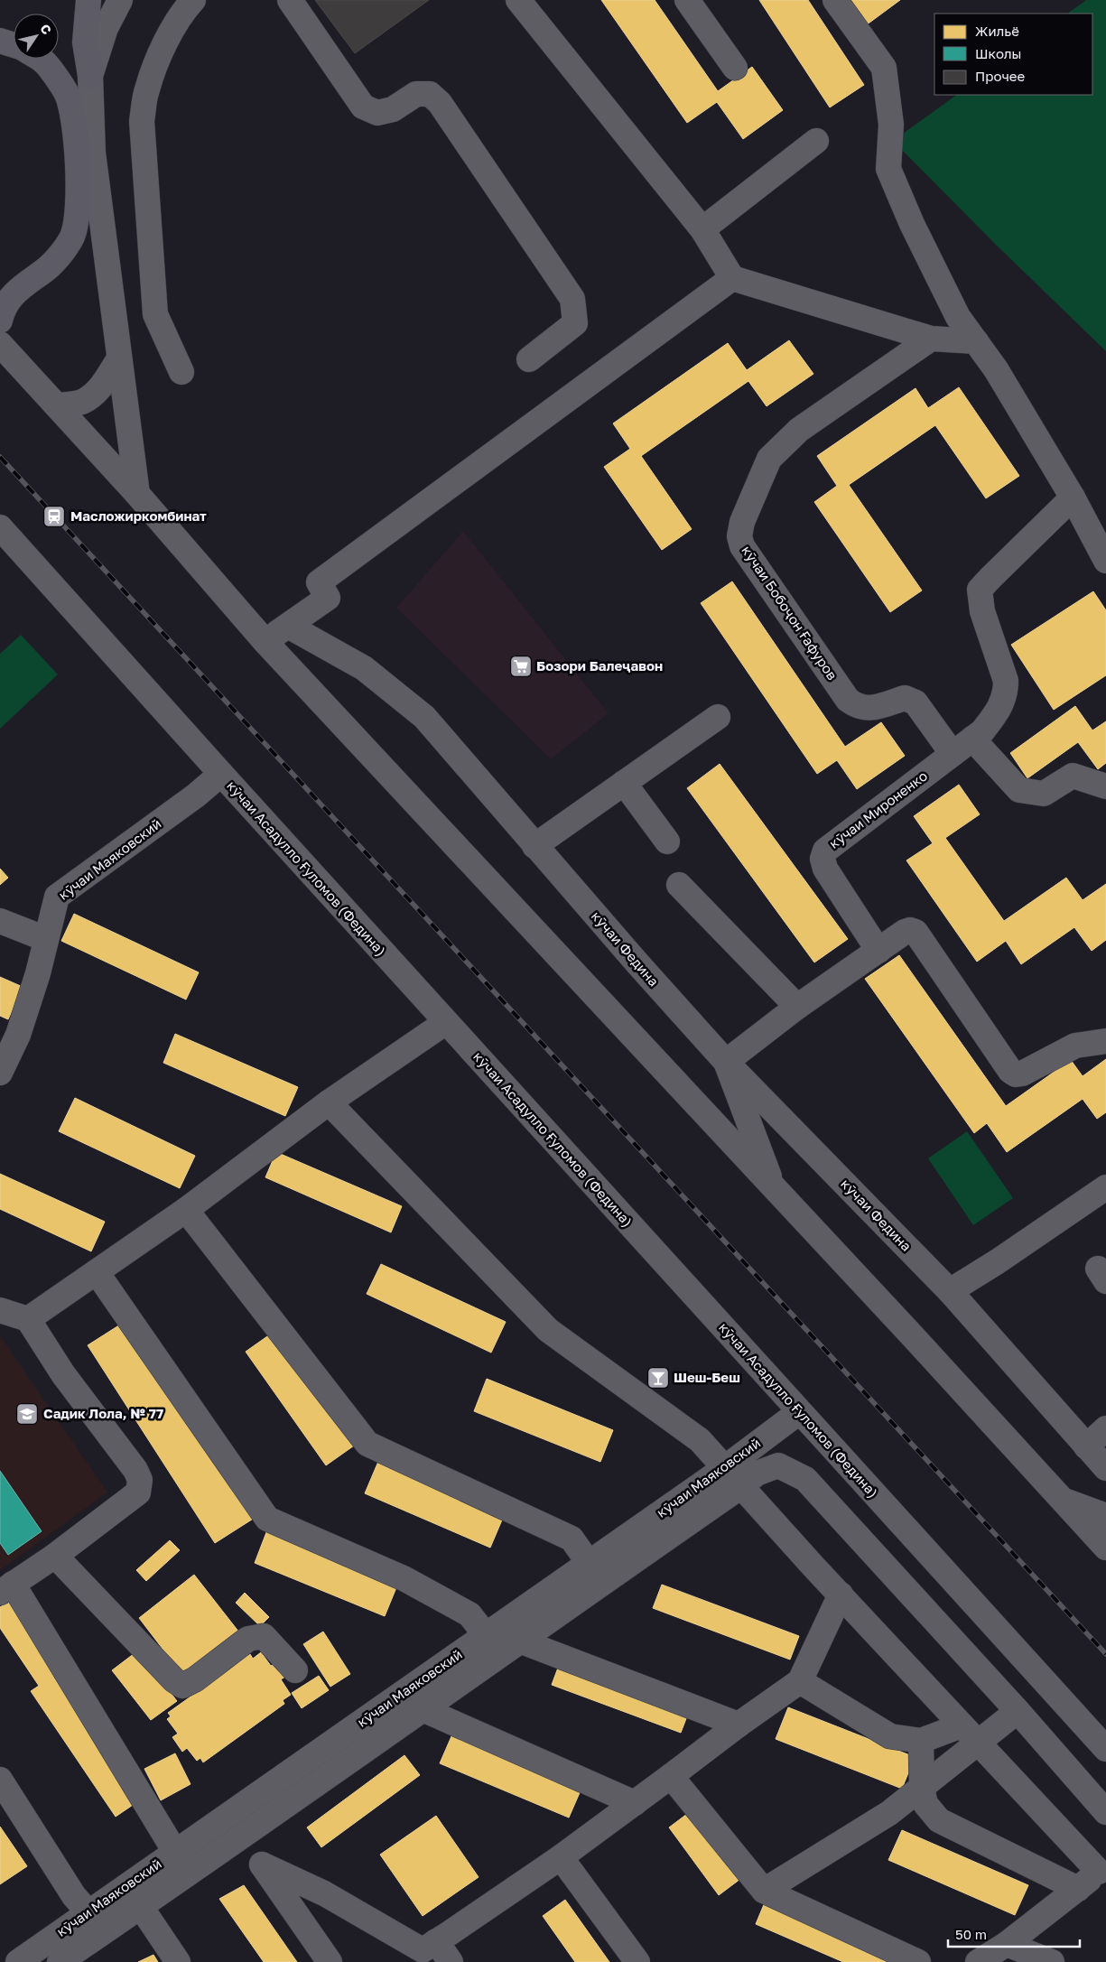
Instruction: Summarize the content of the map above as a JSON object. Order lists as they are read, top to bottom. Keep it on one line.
{"streets":{"street":["кӯчаи Бобоҷон Ғафуров","кӯчаи Мироненко","кӯчаи Маяковский","кӯчаи Асадулло Ғуломов (Федина)","кӯчаи Федина"]},"crossings":[["кӯчаи Бобоҷон Ғафуров","кӯчаи Мироненко"],["кӯчаи Маяковский","кӯчаи Асадулло Ғуломов (Федина)"]],"places":{"station":["Масложиркомбинат"],"supermarket":["Бозори Балеҷавон"],"bar":["Шеш-Беш"],"school or university":["Садик Лола, № 77"]},"legend":["Жильё","Школы","Прочее"],"scale_bar":"50 m","north":"top right"}
